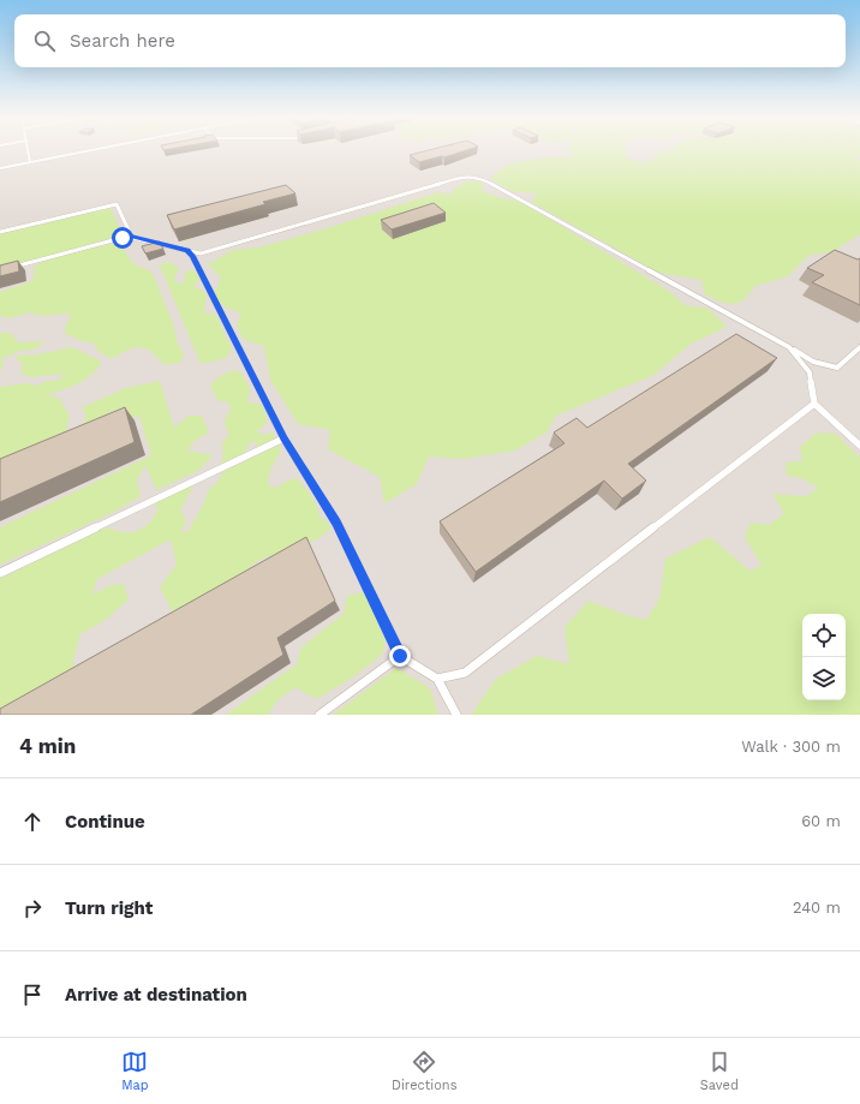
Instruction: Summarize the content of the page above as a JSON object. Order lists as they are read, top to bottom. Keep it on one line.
{"page":{"search":"Search here","heading":["4 min","Walk · 300 m"],"list":[["Continue","60 m"],["Turn right","240 m"],"Arrive at destination"],"nav":["Map","Directions","Saved"]}}
